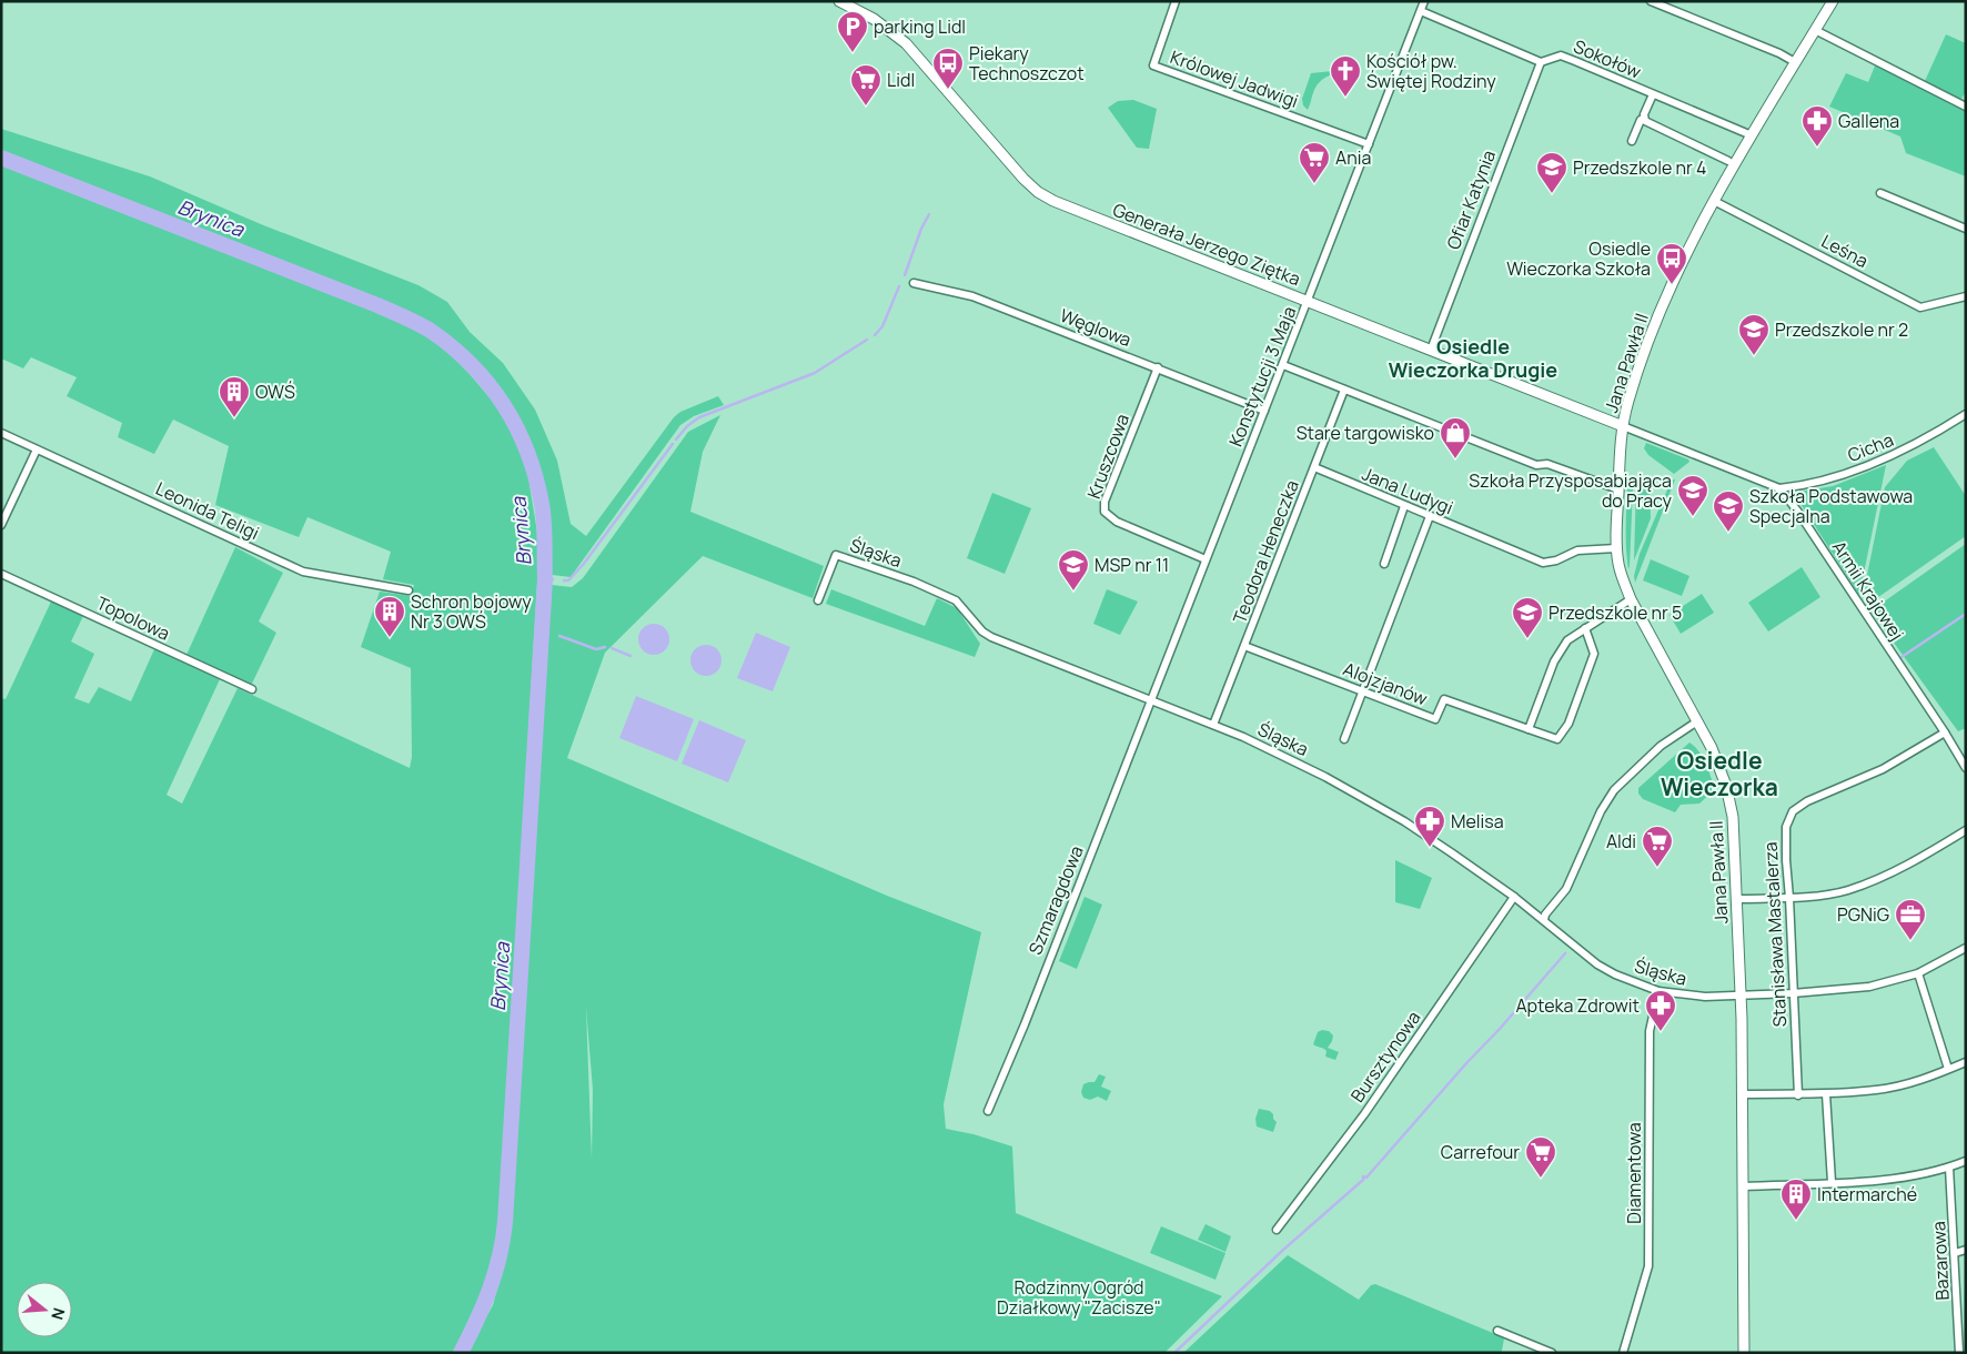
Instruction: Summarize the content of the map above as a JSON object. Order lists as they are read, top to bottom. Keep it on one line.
{"streets":{"street":["Sokołów","Królowej Jadwigi","Ofiar Katynia","Generała Jerzego Ziętka","Leśna","Węglowa","Jana Pawła II","Konstytucji 3 Maja","Cicha","Kruszcowa","Jana Ludygi","Leonida Teligi","Teodora Heneczka","Śląska","Armii Krajowej","Topolowa","Alojzjanów","Szmaragdowa","Stanisława Mastalerza","Bursztynowa","Diamentowa","Bazarowa"]},"crossings":[["Sokołów","Ofiar Katynia"],["Sokołów","Jana Pawła II"],["Królowej Jadwigi","Konstytucji 3 Maja"],["Ofiar Katynia","Generała Jerzego Ziętka"],["Generała Jerzego Ziętka","Jana Pawła II"],["Generała Jerzego Ziętka","Konstytucji 3 Maja"],["Generała Jerzego Ziętka","Armii Krajowej"],["Leśna","Jana Pawła II"],["Węglowa","Konstytucji 3 Maja"],["Węglowa","Kruszcowa"],["Jana Pawła II","Jana Ludygi"],["Jana Pawła II","Śląska"],["Jana Pawła II","Armii Krajowej"],["Konstytucji 3 Maja","Kruszcowa"],["Konstytucji 3 Maja","Śląska"],["Konstytucji 3 Maja","Szmaragdowa"],["Cicha","Armii Krajowej"],["Jana Ludygi","Teodora Heneczka"],["Teodora Heneczka","Śląska"],["Teodora Heneczka","Alojzjanów"],["Śląska","Szmaragdowa"],["Śląska","Stanisława Mastalerza"],["Śląska","Bursztynowa"],["Śląska","Diamentowa"],["Armii Krajowej","Stanisława Mastalerza"]],"districts":["Osiedle Wieczorka Drugie","Osiedle Wieczorka"],"water":["Brynica"],"parks":["Rodzinny Ogród Działkowy \"Zacisze\""],"places":{"parking":["parking Lidl"],"bus stop":["Piekary Technoszczot","Osiedle Wieczorka Szkoła"],"church":["Kościół pw. Świętej Rodziny"],"supermarket":["Lidl","Ania","Aldi","Carrefour"],"pharmacy":["Gallena","Melisa","Apteka Zdrowit"],"school or university":["Przedszkole nr 4","Przedszkole nr 2","Szkoła Przysposabiająca do Pracy","Szkoła Podstawowa Specjalna","MSP nr 11","Przedszkole nr 5"],"building":["OWŚ","Schron bojowy Nr 3 OWŚ","Intermarché"],"shop":["Stare targowisko"],"office":["PGNiG"]},"north":"right"}
